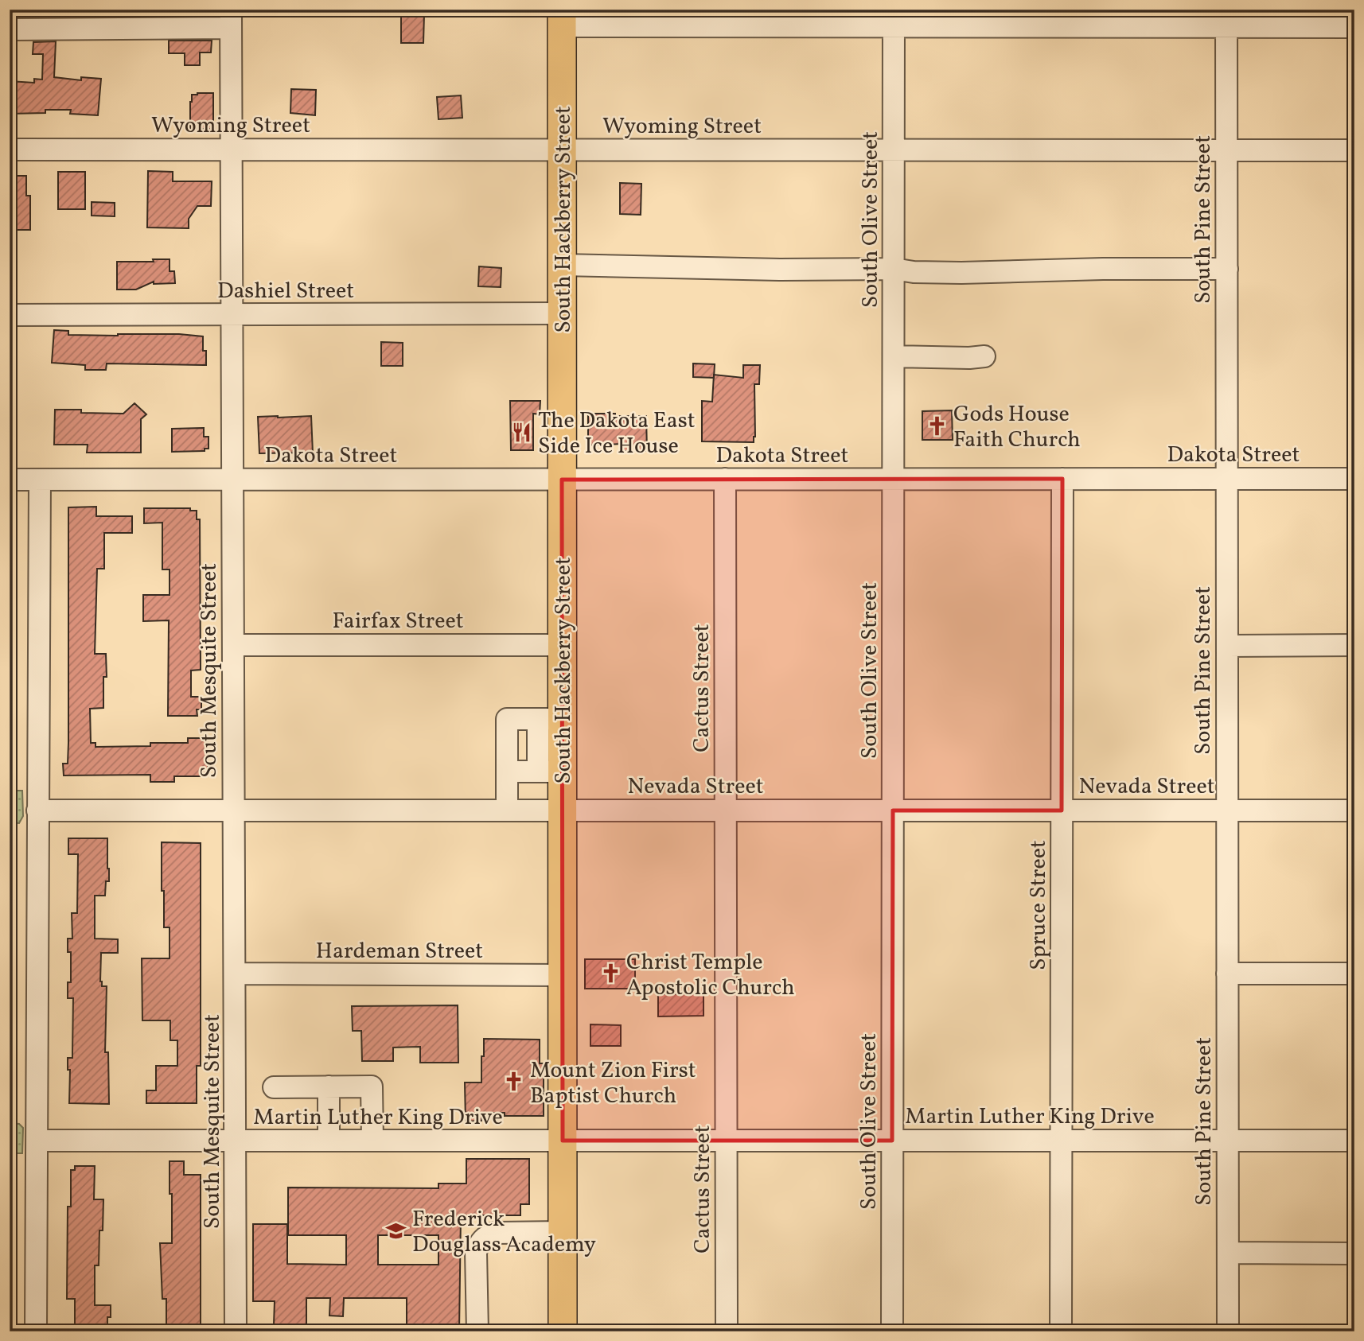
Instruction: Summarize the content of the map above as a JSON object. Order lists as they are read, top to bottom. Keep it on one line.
{"streets":{"main road":["South Hackberry Street"],"street":["Wyoming Street","South Olive Street","South Pine Street","Dashiel Street","Dakota Street","Fairfax Street","South Mesquite Street","Cactus Street","Nevada Street","Spruce Street","Hardeman Street","Martin Luther King Drive"]},"crossings":[["Wyoming Street","South Hackberry Street"],["Wyoming Street","South Olive Street"],["Wyoming Street","South Pine Street"],["Wyoming Street","South Mesquite Street"],["South Hackberry Street","Dashiel Street"],["South Hackberry Street","Dakota Street"],["South Hackberry Street","Fairfax Street"],["South Hackberry Street","Nevada Street"],["South Hackberry Street","Hardeman Street"],["South Hackberry Street","Martin Luther King Drive"],["South Olive Street","Dakota Street"],["South Olive Street","Nevada Street"],["South Olive Street","Martin Luther King Drive"],["South Pine Street","Dakota Street"],["South Pine Street","Nevada Street"],["South Pine Street","Martin Luther King Drive"],["Dashiel Street","South Mesquite Street"],["Dakota Street","South Mesquite Street"],["Dakota Street","Cactus Street"],["Dakota Street","Spruce Street"],["Fairfax Street","South Mesquite Street"],["South Mesquite Street","Nevada Street"],["South Mesquite Street","Hardeman Street"],["South Mesquite Street","Martin Luther King Drive"],["Cactus Street","Nevada Street"],["Cactus Street","Martin Luther King Drive"],["Nevada Street","Spruce Street"],["Spruce Street","Martin Luther King Drive"]],"places":{"church":["Gods House Faith Church","Christ Temple Apostolic Church","Mount Zion First Baptist Church"],"restaurant":["The Dakota East Side Ice House"],"school or university":["Frederick Douglass Academy"]}}
